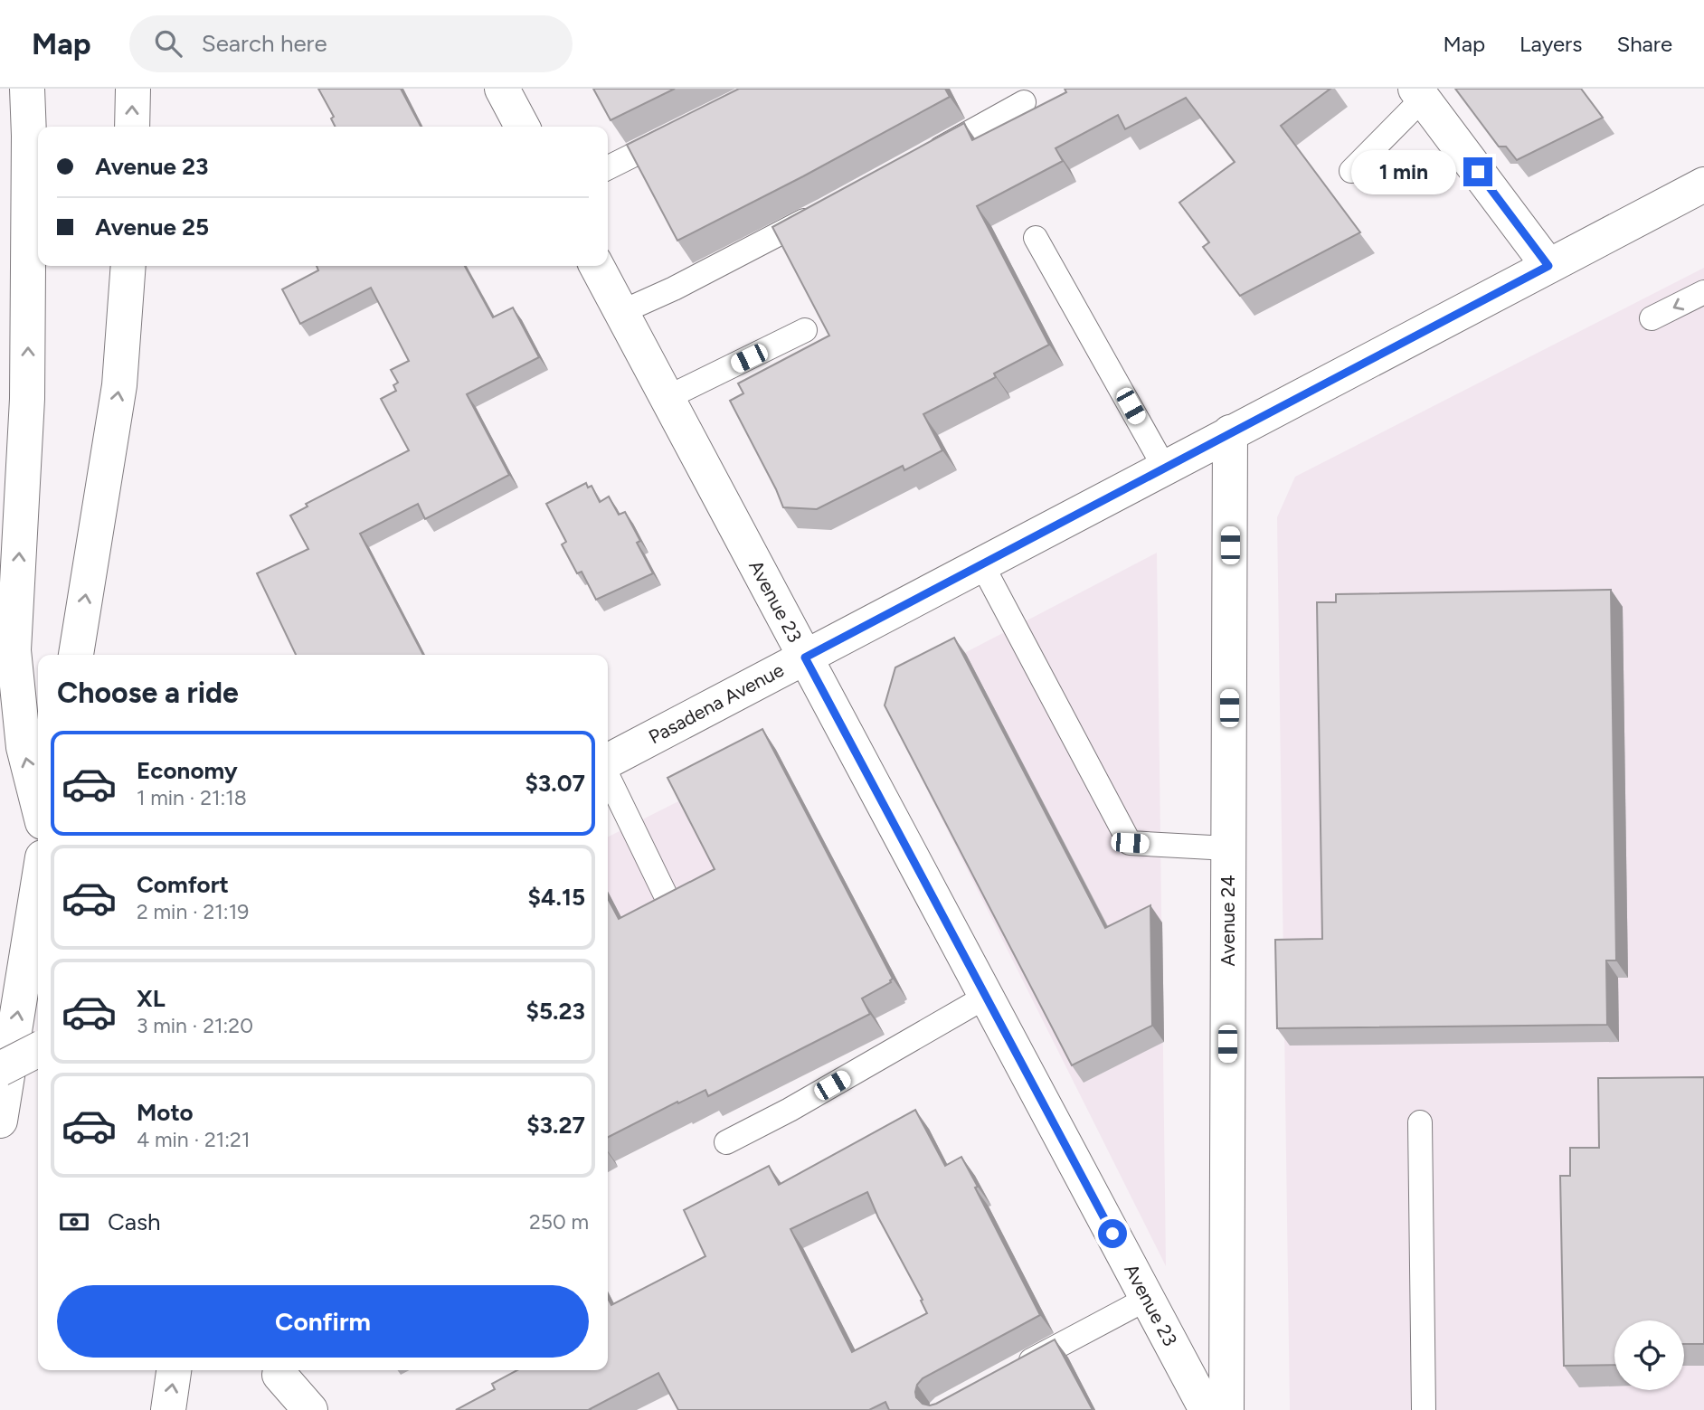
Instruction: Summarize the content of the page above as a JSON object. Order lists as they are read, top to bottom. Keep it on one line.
{"streets":{"main road":["Avenue 23","Pasadena Avenue","Avenue 24"]},"crossings":[["Avenue 23","Pasadena Avenue"],["Pasadena Avenue","Avenue 24"]],"page":{"header":"Map","search":"Search here","nav":["Map","Layers","Share"],"banner":["Avenue 23","Avenue 25"],"bubble":"1 min","heading":"Choose a ride","list":[{"name":"Economy","note":"1 min · 21:18","value":"$3.07"},{"name":"Comfort","note":"2 min · 21:19","value":"$4.15"},{"name":"XL","note":"3 min · 21:20","value":"$5.23"},{"name":"Moto","note":"4 min · 21:21","value":"$3.27"}],"pay":["Cash","250 m"],"buttons":"Confirm"}}
